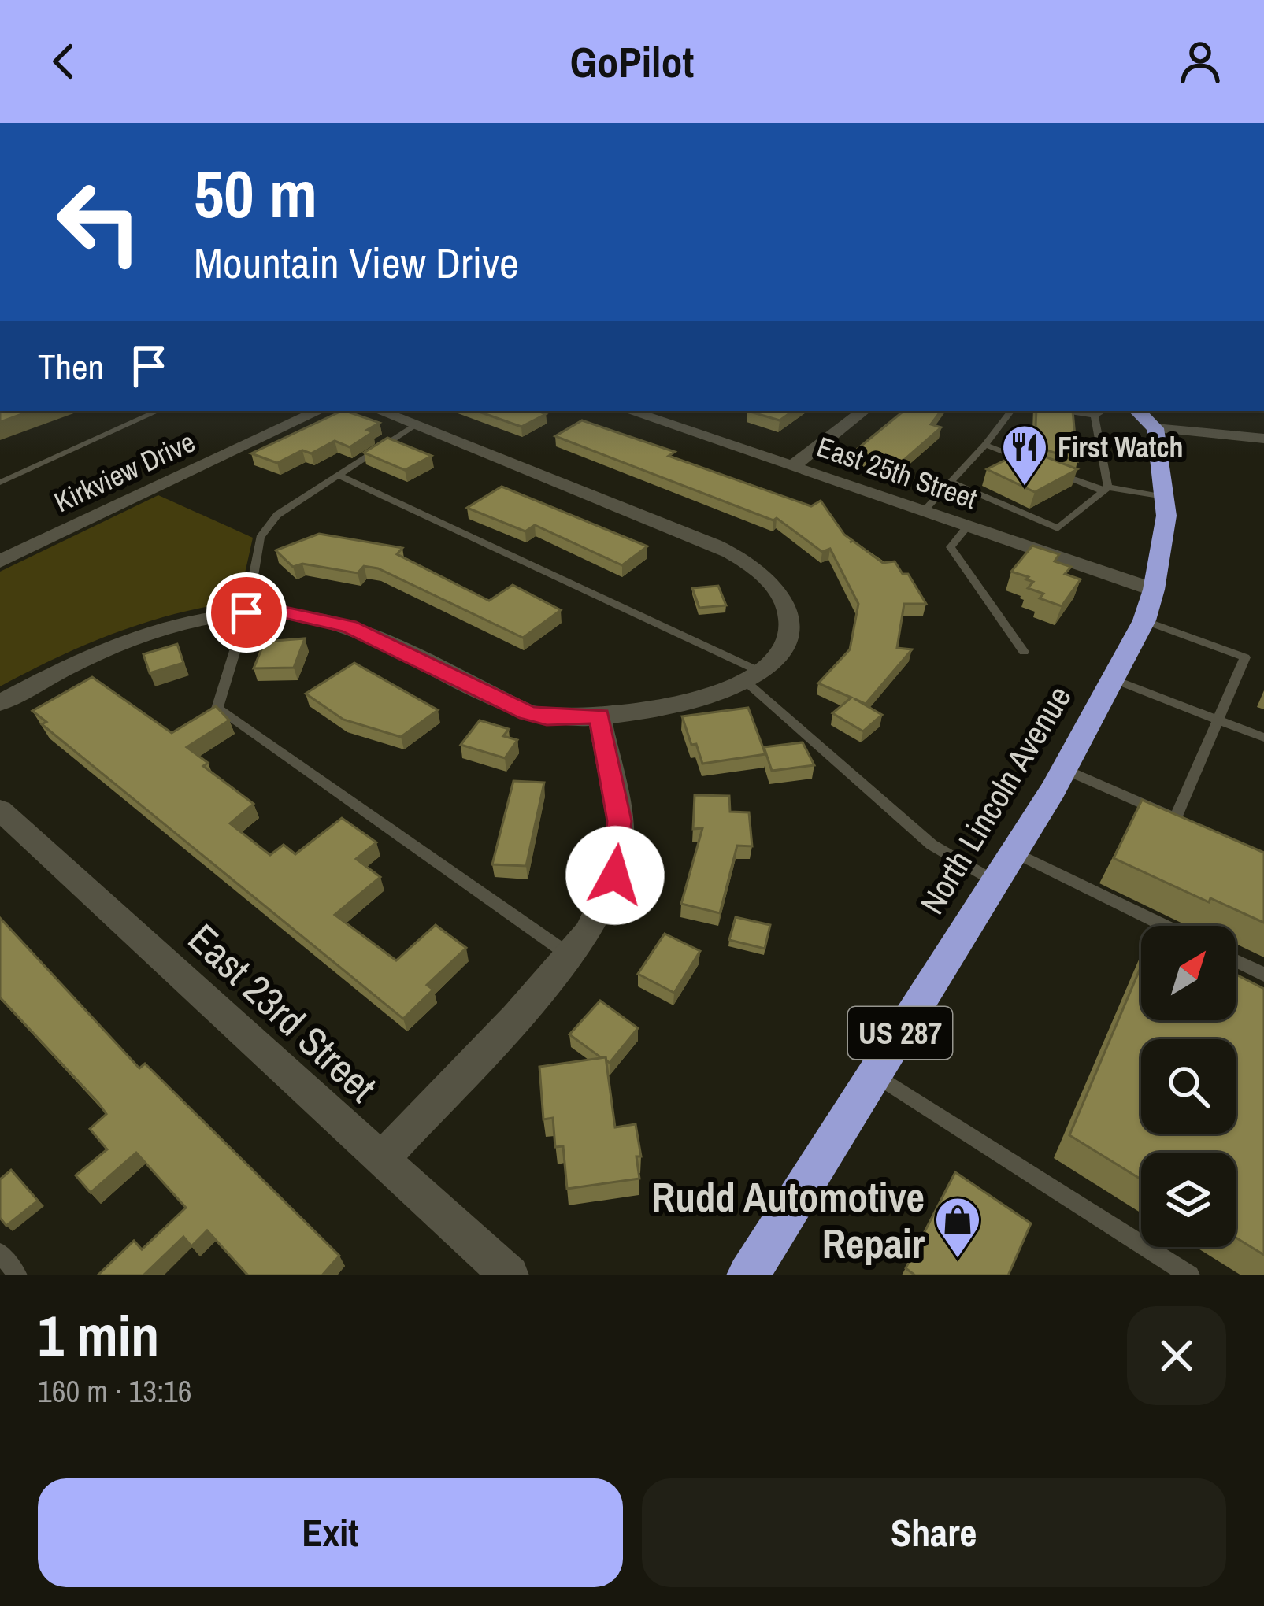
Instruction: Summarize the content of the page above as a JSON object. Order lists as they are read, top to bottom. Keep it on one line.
{"streets":{"highway":["North Lincoln Avenue","US 287"],"street":["Kirkview Drive","East 25th Street","East 23rd Street"]},"crossings":[["East 25th Street","North Lincoln Avenue"]],"places":{"restaurant":["First Watch"],"shop":["Rudd Automotive Repair"]},"north":"top right","page":{"header":"GoPilot","turn":["50 m","Mountain View Drive"],"then":"Then","heading":["1 min","160 m · 13:16"],"buttons":["Exit","Share"]}}
